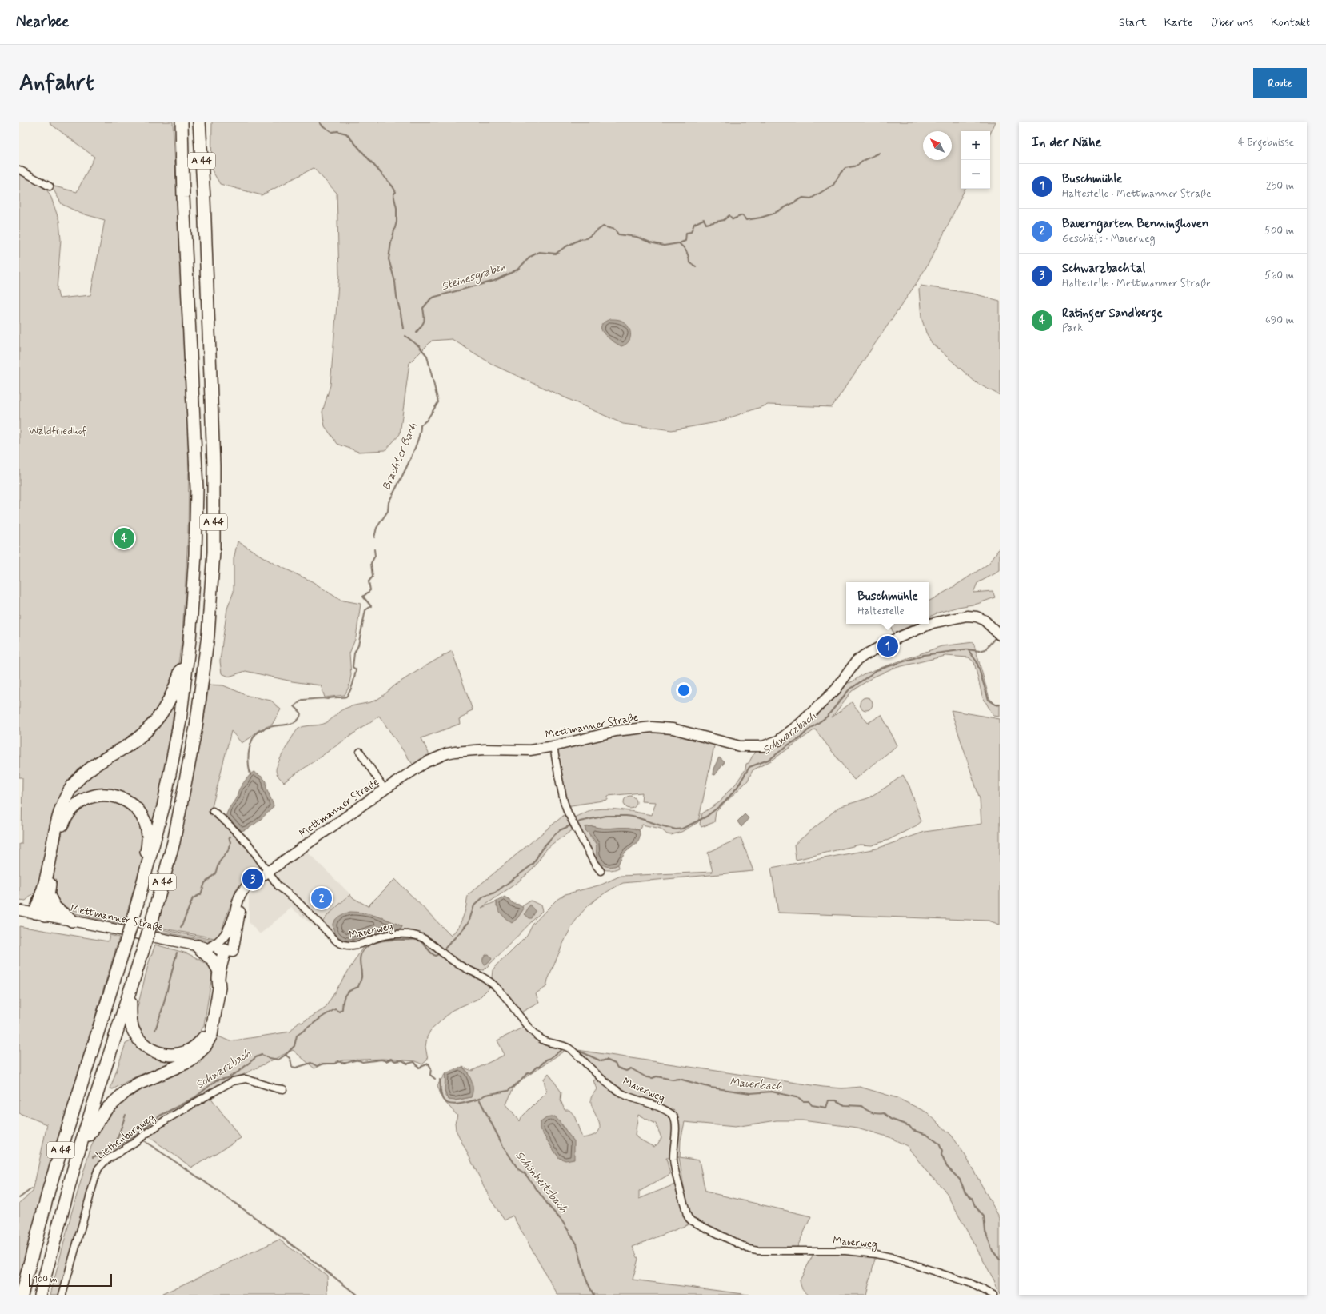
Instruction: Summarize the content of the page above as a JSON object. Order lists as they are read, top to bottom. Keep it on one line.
{"streets":{"highway":["A 44"],"main road":["Mettmanner Straße"],"street":["Mauerweg","Liethenburgweg"]},"crossings":[["Mettmanner Straße","Mauerweg"]],"water":["Steinesgraben","Brachter Bach","Schwarzbach","Mauerbach","Schönheitsbach"],"parks":["Waldfriedhof"],"scale_bar":"100 m","north":"top left","page":{"header":"Nearbee","nav":["Start","Karte","Über uns","Kontakt"],"buttons":"Route","title":"Anfahrt","heading":["In der Nähe","4 Ergebnisse"],"map_buttons":["+","−"],"list":[{"mark":"1","name":"Buschmühle","note":"Haltestelle · Mettmanner Straße","value":"250 m"},{"mark":"2","name":"Bauerngarten Benninghoven","note":"Geschäft · Mauerweg","value":"500 m"},{"mark":"3","name":"Schwarzbachtal","note":"Haltestelle · Mettmanner Straße","value":"560 m"},{"mark":"4","name":"Ratinger Sandberge","note":"Park","value":"690 m"}],"pins":["4","1","3","2"],"popup":["Buschmühle","Haltestelle"],"scale":"100 m"}}
